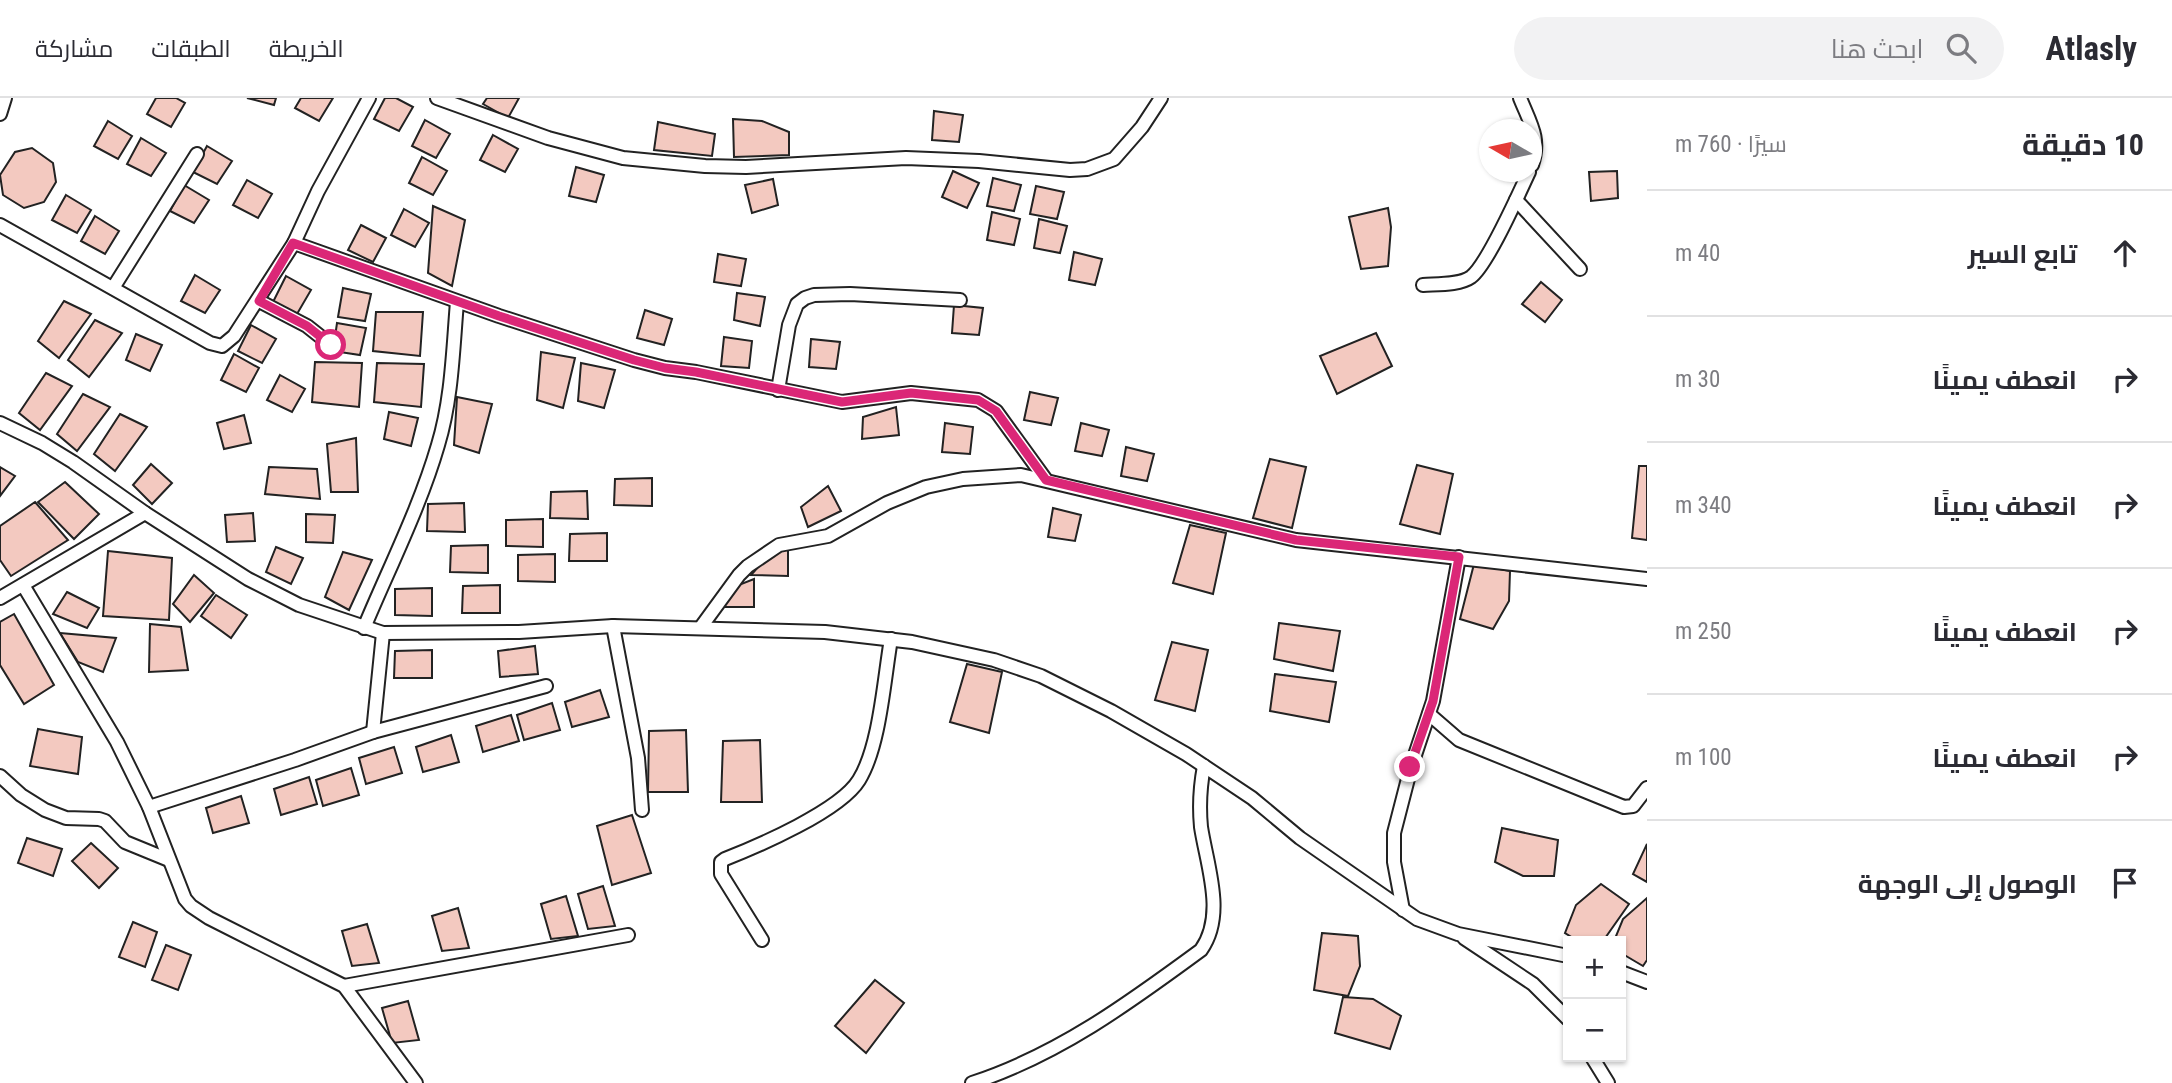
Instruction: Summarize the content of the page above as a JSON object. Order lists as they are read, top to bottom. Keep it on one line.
{"north":"left","page":{"header":"Atlasly","search":"ابحث هنا","nav":["الخريطة","الطبقات","مشاركة"],"heading":["10 دقيقة","سيرًا · 760 m"],"list":[["تابع السير","40 m"],["انعطف يمينًا","30 m"],["انعطف يمينًا","340 m"],["انعطف يمينًا","250 m"],["انعطف يمينًا","100 m"],"الوصول إلى الوجهة"],"map_buttons":["+","−"]}}
